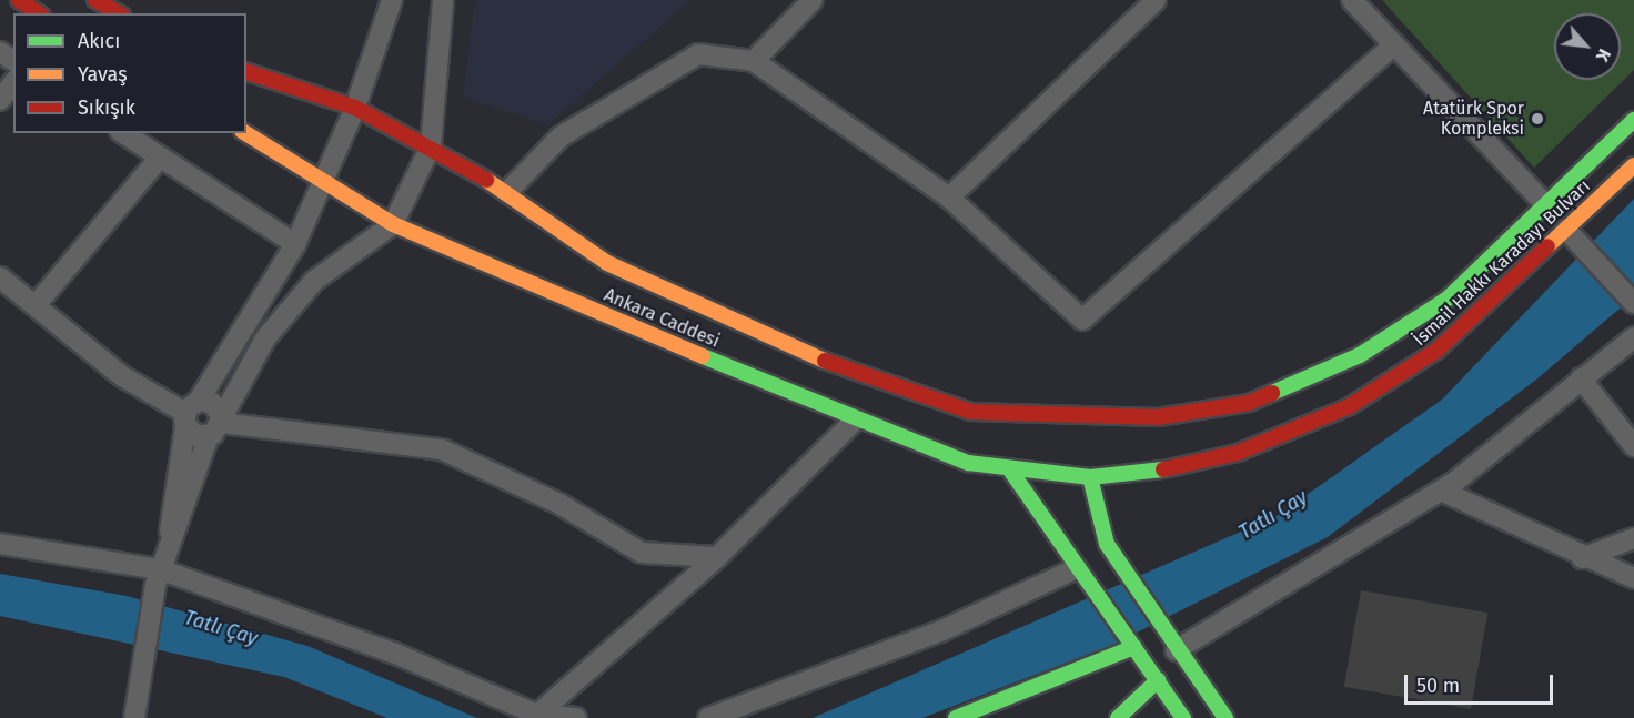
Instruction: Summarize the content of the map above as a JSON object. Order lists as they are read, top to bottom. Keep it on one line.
{"streets":{"main road":["İsmail Hakkı Karadayı Bulvarı","Ankara Caddesi"]},"crossings":[["İsmail Hakkı Karadayı Bulvarı","Ankara Caddesi"]],"water":["Tatlı Çay"],"places":["Atatürk Spor Kompleksi"],"legend":["Akıcı","Yavaş","Sıkışık"],"scale_bar":"50 m","north":"bottom right"}
